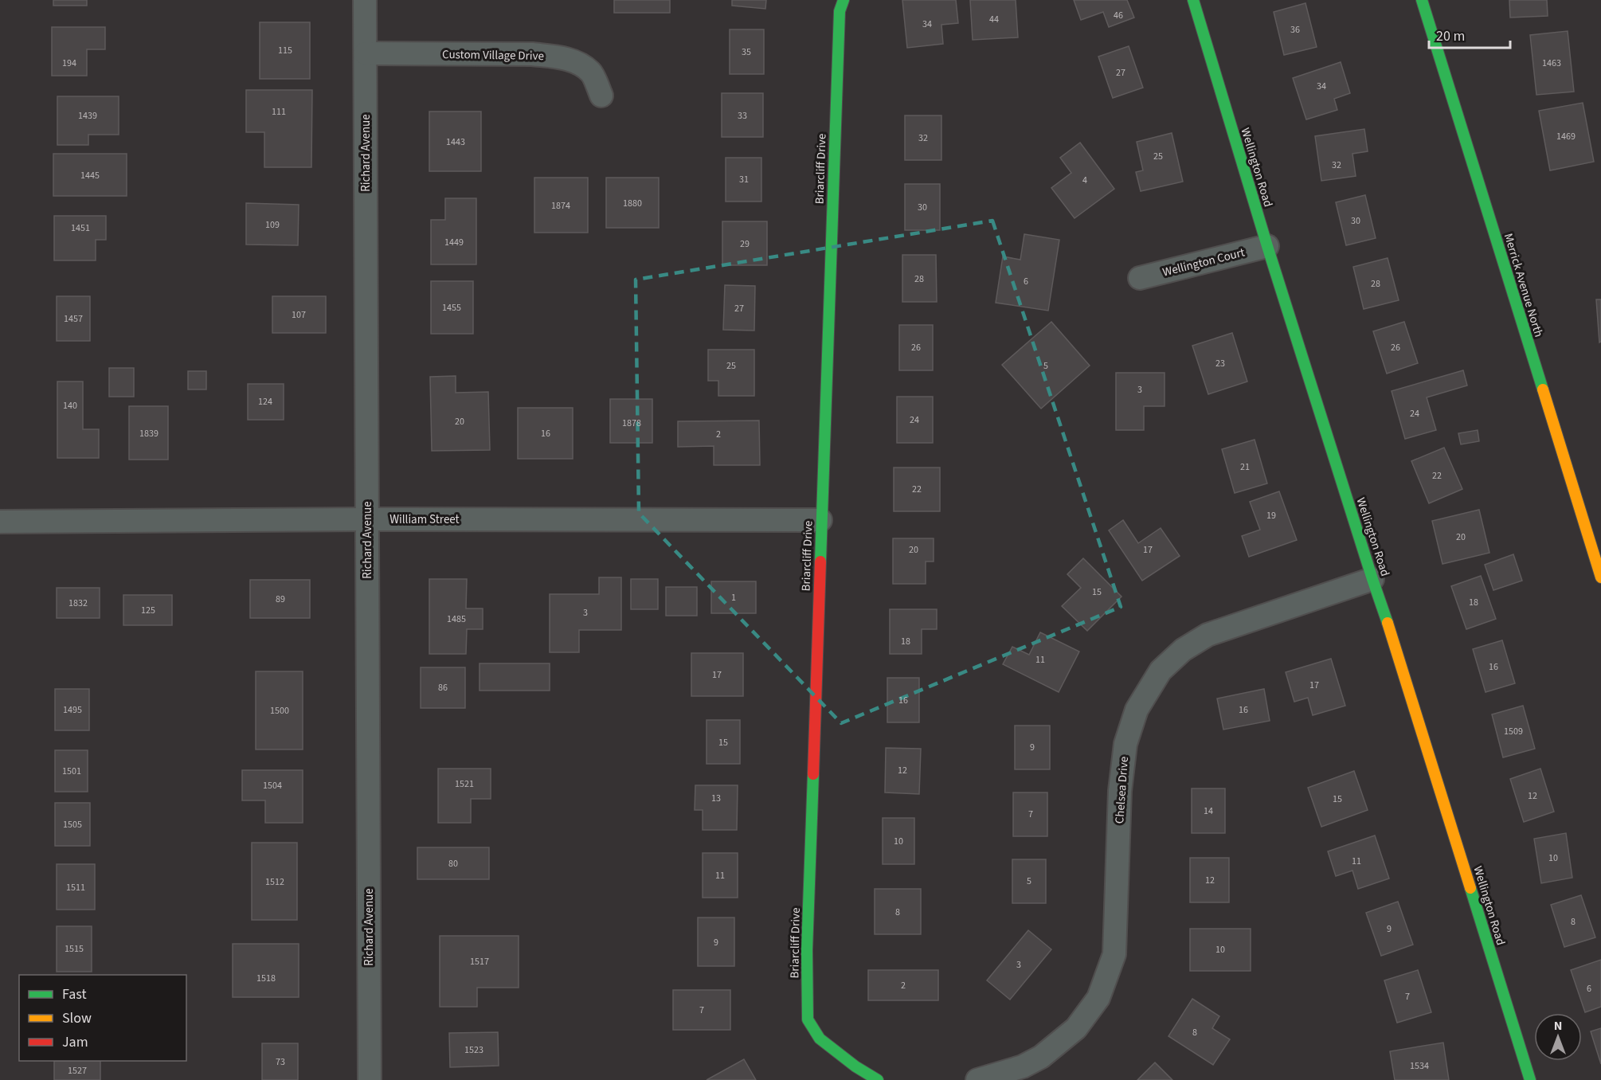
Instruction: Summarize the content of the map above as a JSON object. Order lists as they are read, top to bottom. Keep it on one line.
{"streets":{"street":["Custom Village Drive","Richard Avenue","Wellington Road","Briarcliff Drive","Wellington Court","Merrick Avenue North","William Street","Chelsea Drive"]},"crossings":[["Custom Village Drive","Richard Avenue"],["Richard Avenue","William Street"],["Wellington Road","Wellington Court"],["Wellington Road","Chelsea Drive"],["Briarcliff Drive","William Street"]],"house_numbers":["46","44","34","36","115","35","194","1463","27","34","111","1439","33","1469","32","1443","25","32","1445","31","4","1880","1874","30","30","109","1451","1449","29","28","6","28","1455","27","107","1457","26","26","23","25","5","3","124","140","24","24","20","1878","1839","16","2","21","22","22","19","20","20","17","15","1","89","18","1832","125","3","1485","18","11","16","17","17","86","16","1495","16","1500","1509","15","9","12","1501","1521","1504","12","13","15","14","7","1505","10","10","11","80","11","12","5","1512","1511","8","8","9","9","1515","10","1517","3","1518","2","6","7","7","8","1523","73","1534","1527"],"legend":["Fast","Slow","Jam"],"scale_bar":"20 m","north":"top"}
